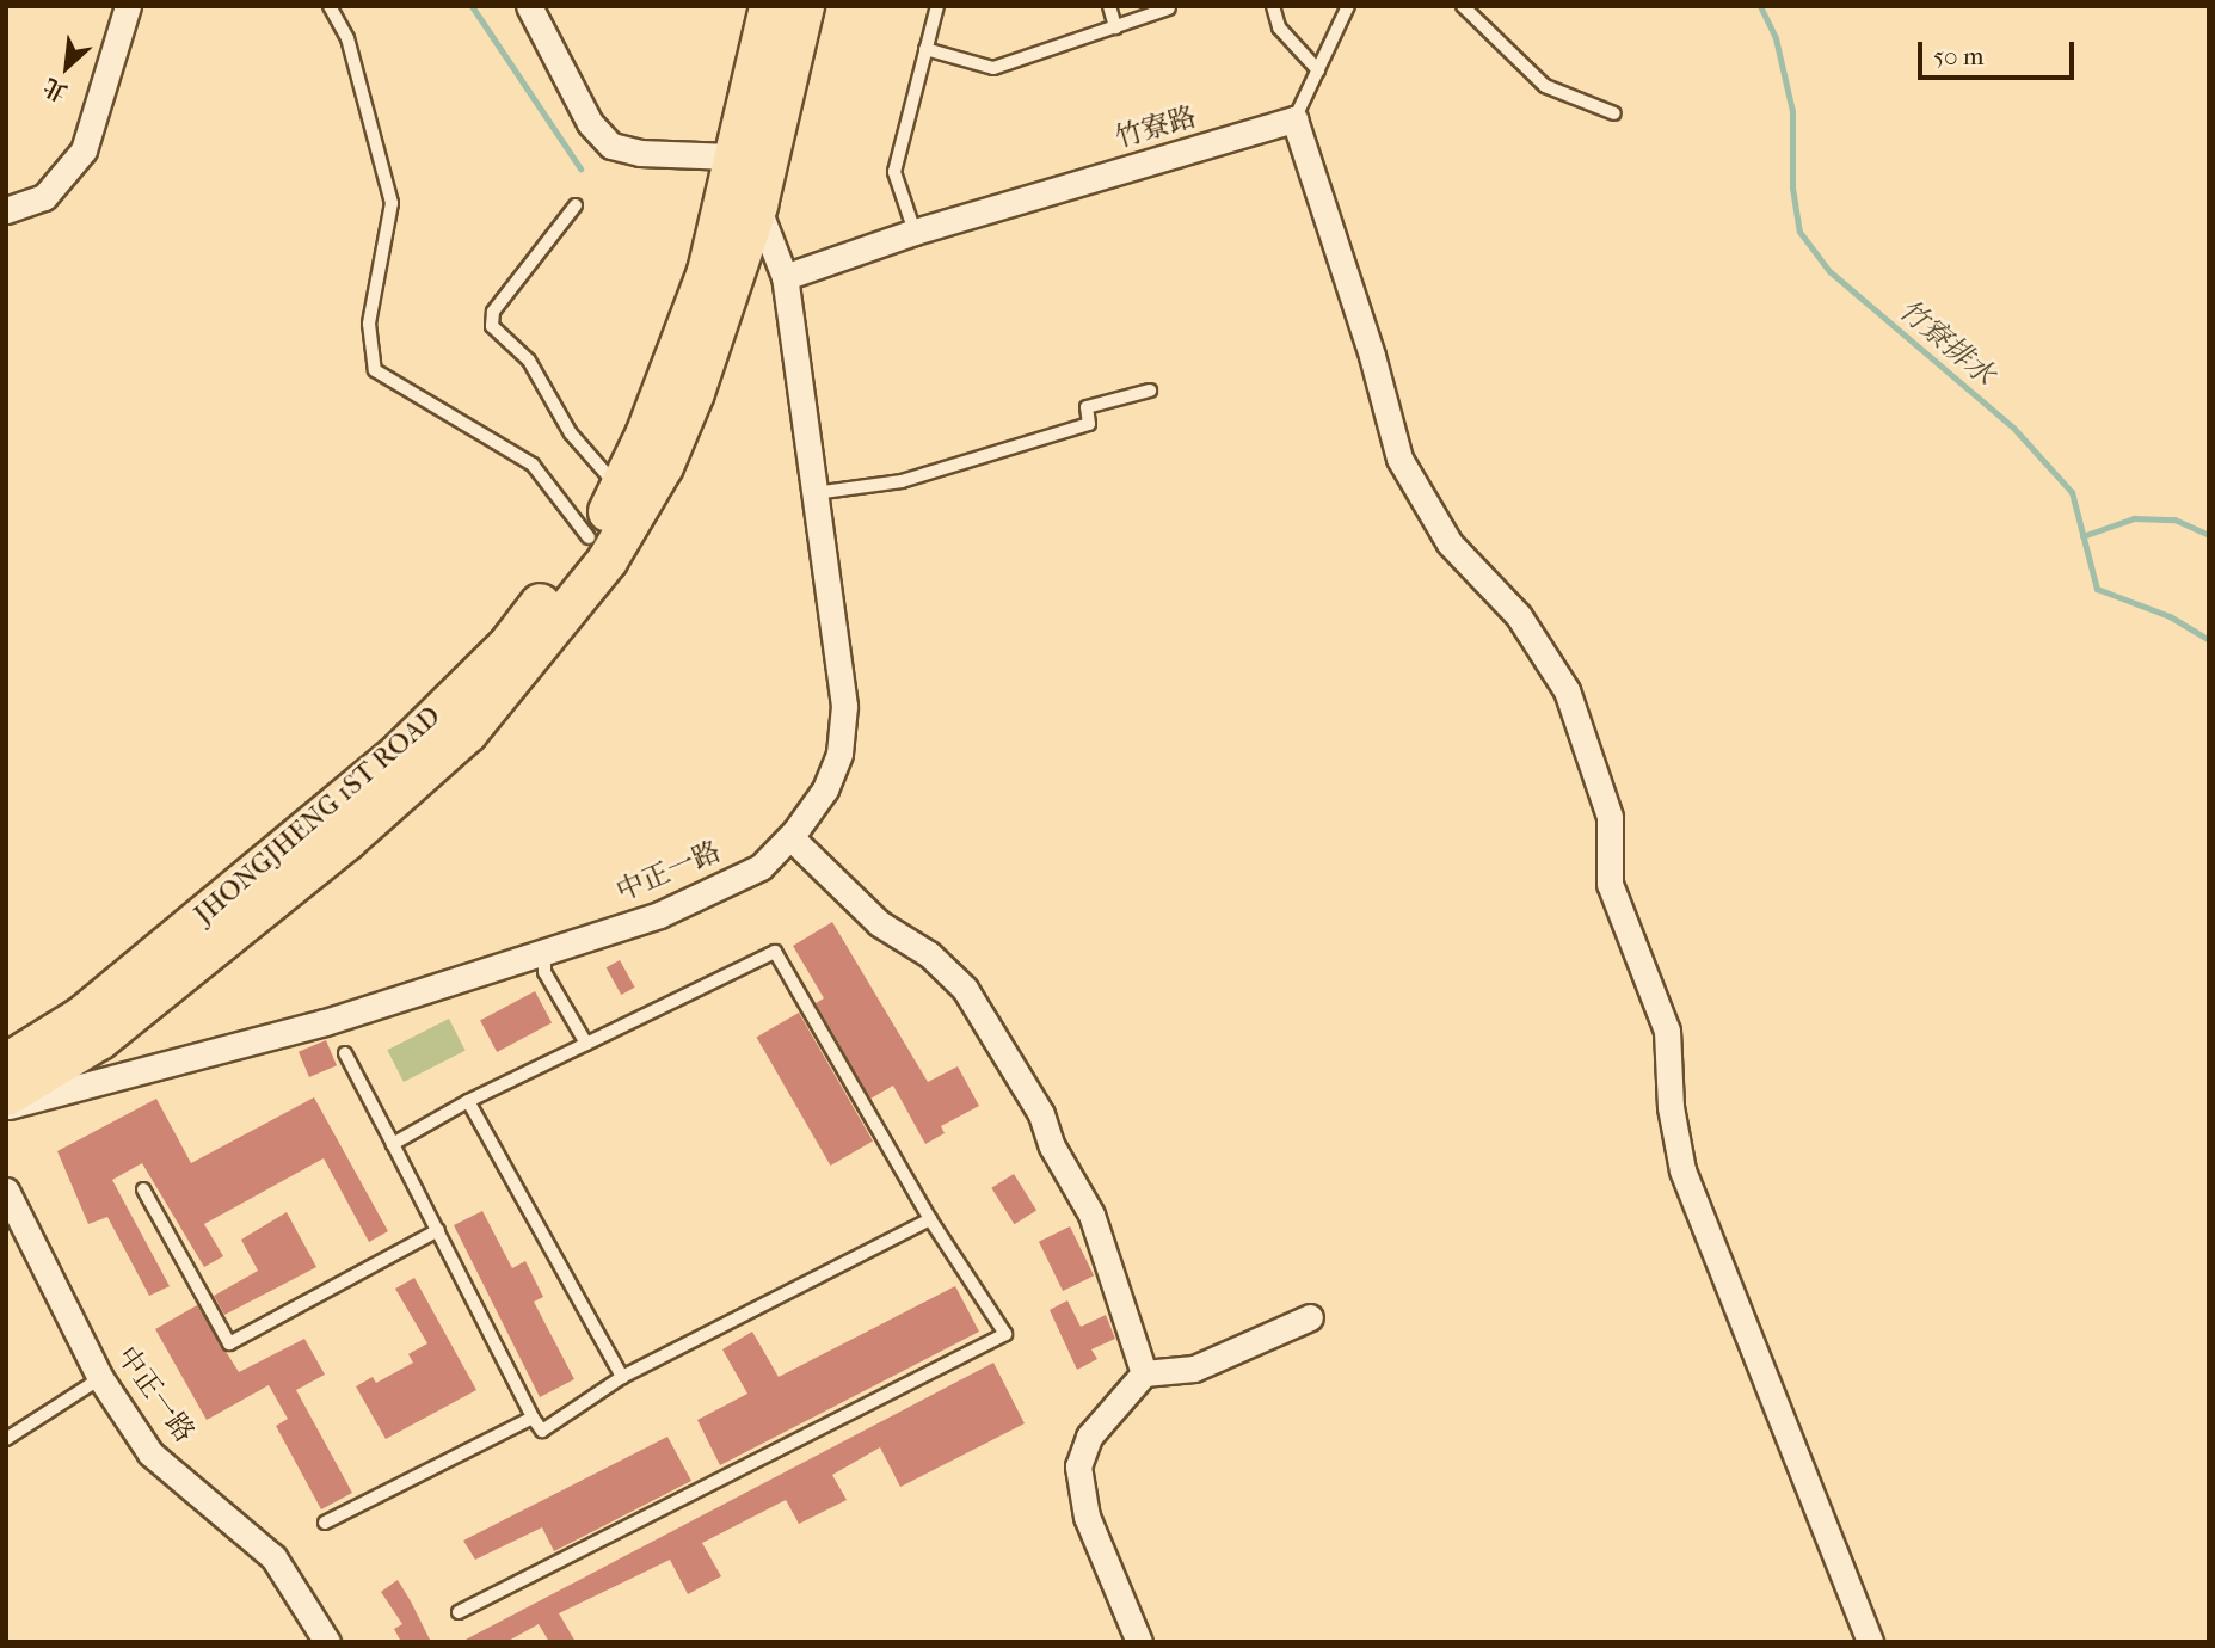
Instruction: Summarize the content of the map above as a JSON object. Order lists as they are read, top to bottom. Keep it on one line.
{"streets":{"main road":["JHONGJHENG 1ST ROAD"],"street":["竹寮路","中正一路"]},"crossings":[["竹寮路","中正一路"]],"water":["竹寮排水"],"scale_bar":"50 m","north":"bottom left"}
